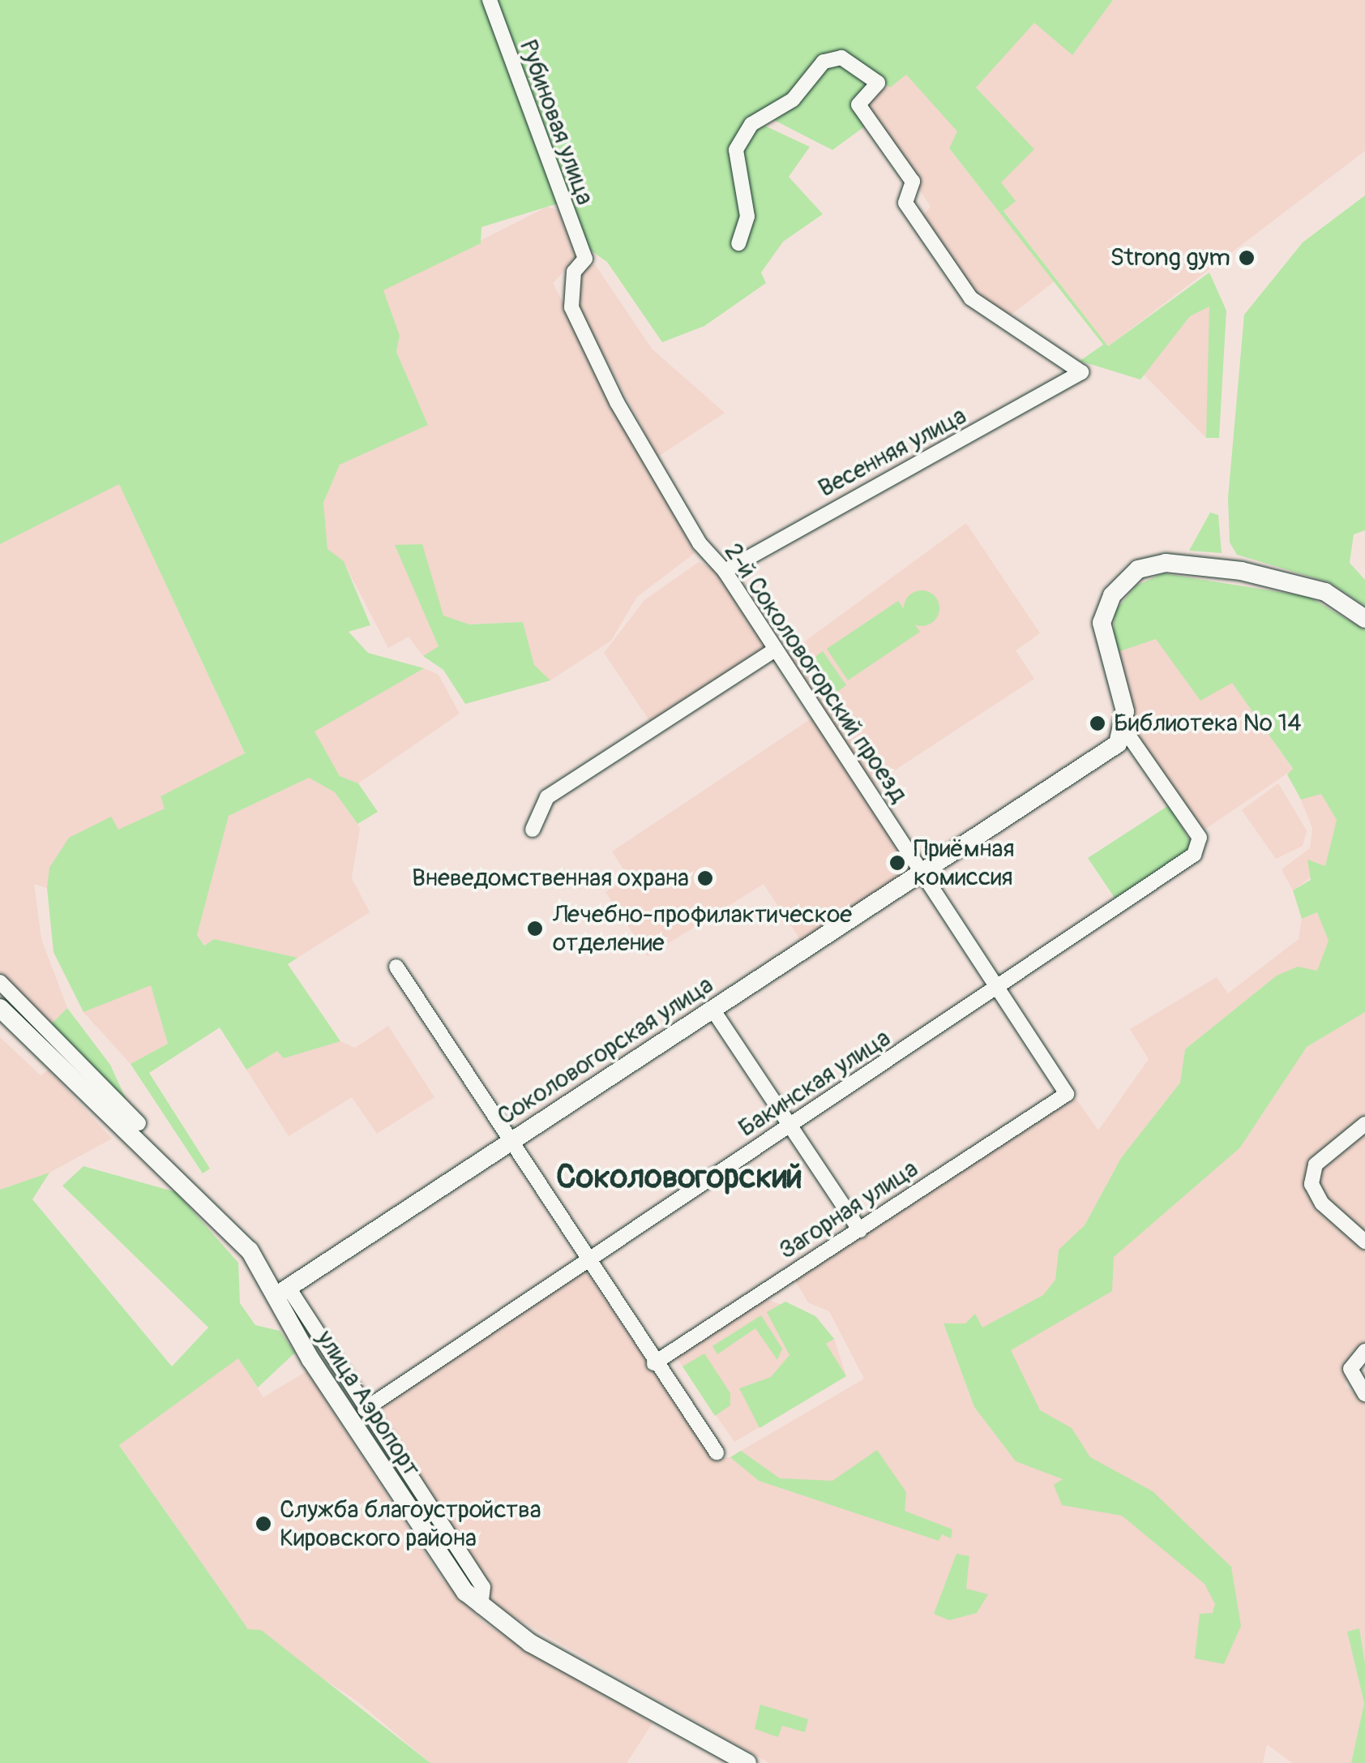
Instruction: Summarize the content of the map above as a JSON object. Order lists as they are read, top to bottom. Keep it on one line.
{"streets":{"main road":["Соколовогорская улица","улица Аэропорт"],"street":["Рубиновая улица","Весенняя улица","2-й Соколовогорский проезд","Бакинская улица","Загорная улица"]},"crossings":[["Рубиновая улица","2-й Соколовогорский проезд"],["Весенняя улица","2-й Соколовогорский проезд"],["2-й Соколовогорский проезд","Соколовогорская улица"],["2-й Соколовогорский проезд","Бакинская улица"],["2-й Соколовогорский проезд","Загорная улица"],["Соколовогорская улица","Бакинская улица"],["Соколовогорская улица","улица Аэропорт"]],"districts":["Соколовогорский"],"places":["Strong gym","Библиотека № 14","Приёмная комиссия","Вневедомственная охрана","Лечебно-профилактическое отделение","Служба благоустройства Кировского района"]}
